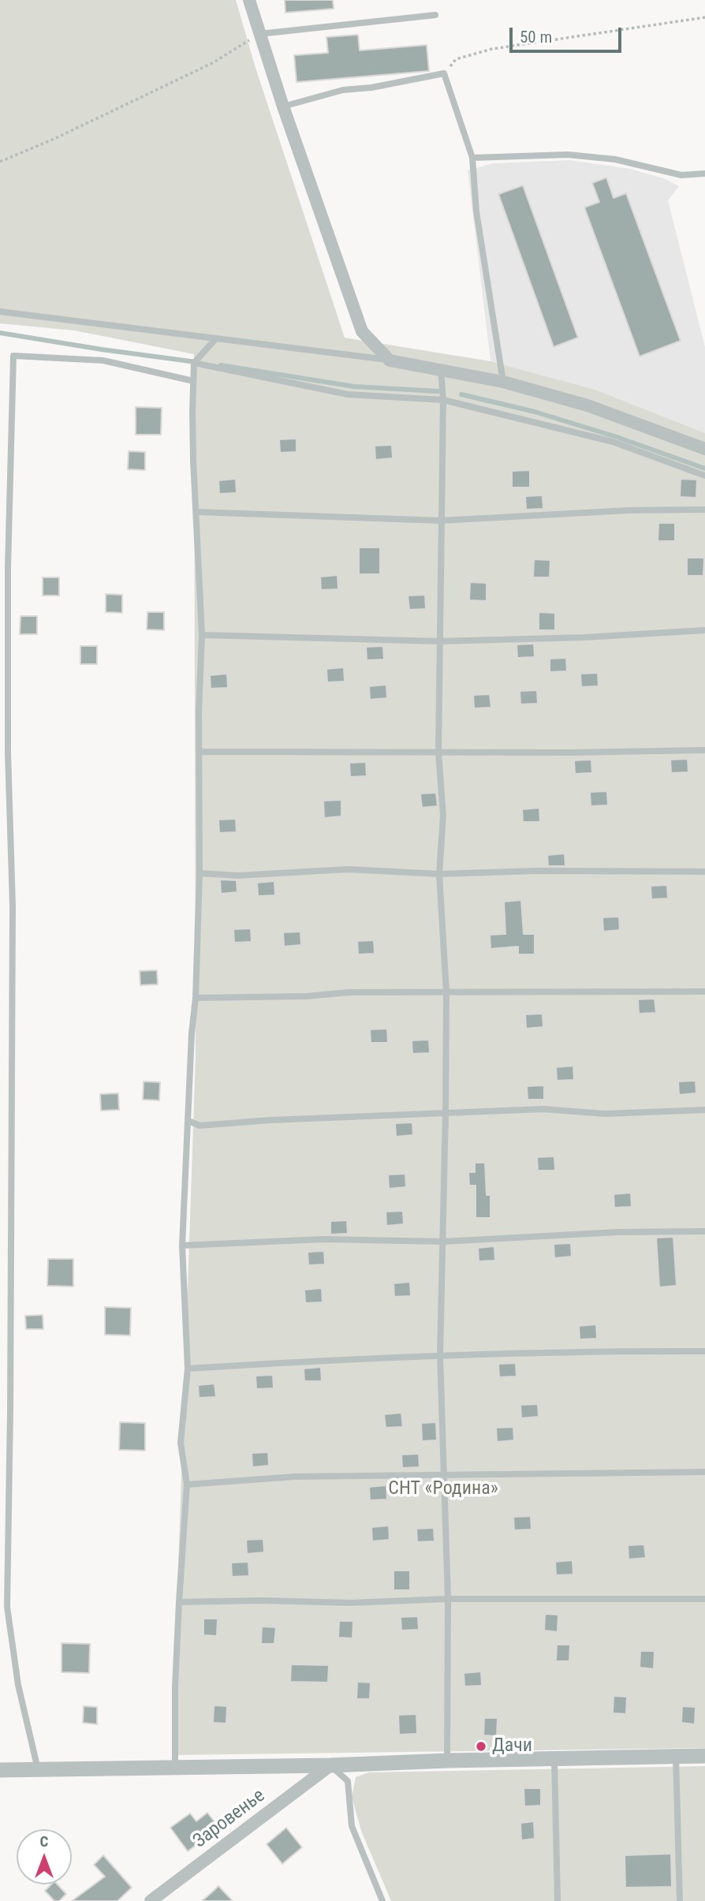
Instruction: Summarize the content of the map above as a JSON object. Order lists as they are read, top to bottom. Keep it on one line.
{"streets":{"street":["Заровенье"]},"parks":["СНТ «Родина»"],"places":["Дачи"],"scale_bar":"50 m","north":"top"}
